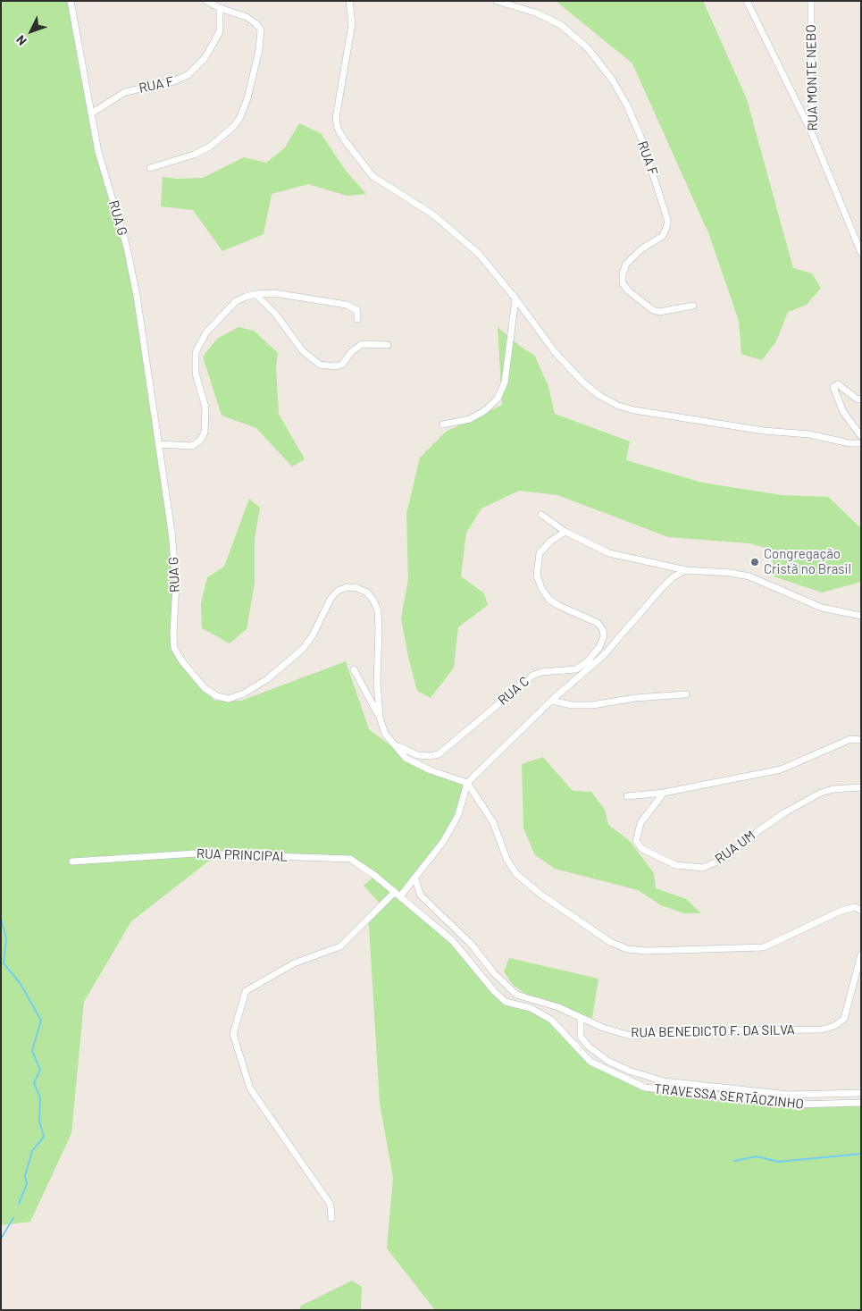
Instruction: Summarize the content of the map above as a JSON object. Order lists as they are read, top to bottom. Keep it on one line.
{"streets":{"street":["RUA MONTE NEBO","RUA F","RUA G","RUA C","RUA UM","RUA PRINCIPAL","RUA BENEDICTO F. DA SILVA","TRAVESSA SERTÃOZINHO"]},"crossings":[["RUA F","RUA G"],["RUA G","RUA C"],["RUA PRINCIPAL","TRAVESSA SERTÃOZINHO"]],"places":["Congregação Cristã no Brasil"],"north":"bottom left"}
